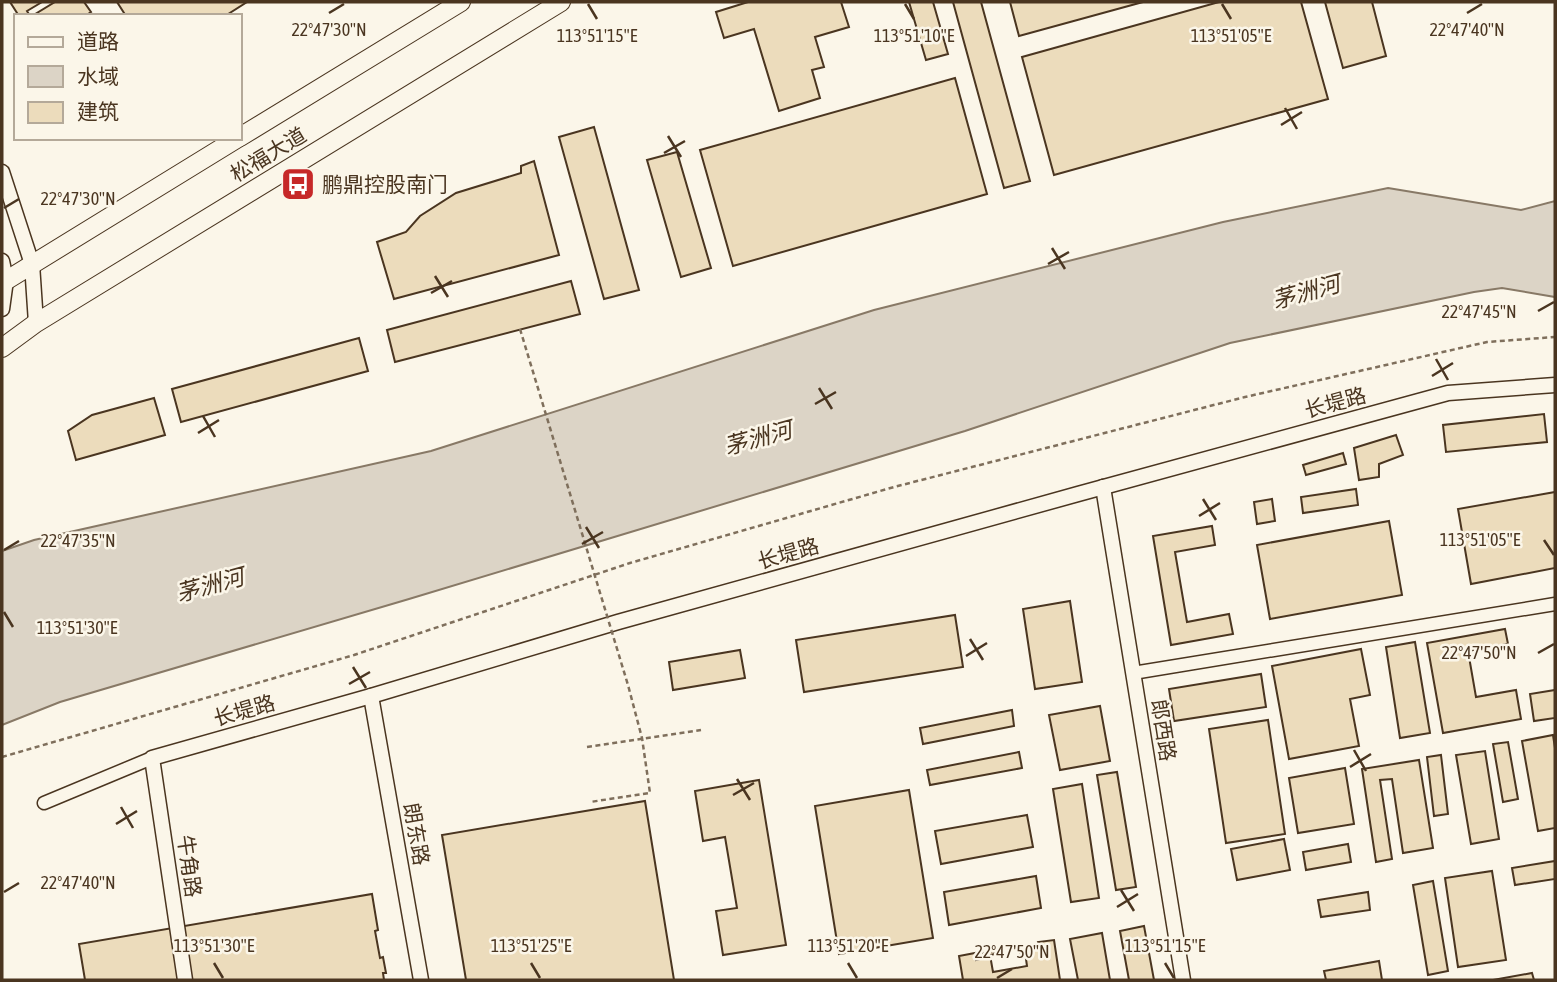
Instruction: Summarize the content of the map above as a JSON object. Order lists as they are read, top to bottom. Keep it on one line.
{"streets":{"main road":["松福大道"],"street":["长堤路","郎西路","朗东路","牛角路"]},"crossings":[["长堤路","郎西路"],["长堤路","朗东路"],["长堤路","牛角路"]],"water":["茅洲河"],"places":{"bus stop":["鹏鼎控股南门"]},"legend":["道路","水域","建筑"],"coordinates":["22°47'40\"N","22°47'30\"N","113°51'10\"E","113°51'05\"E","113°51'15\"E","22°47'45\"N","22°47'35\"N","113°51'30\"E","22°47'50\"N","113°51'25\"E","113°51'20\"E"]}
